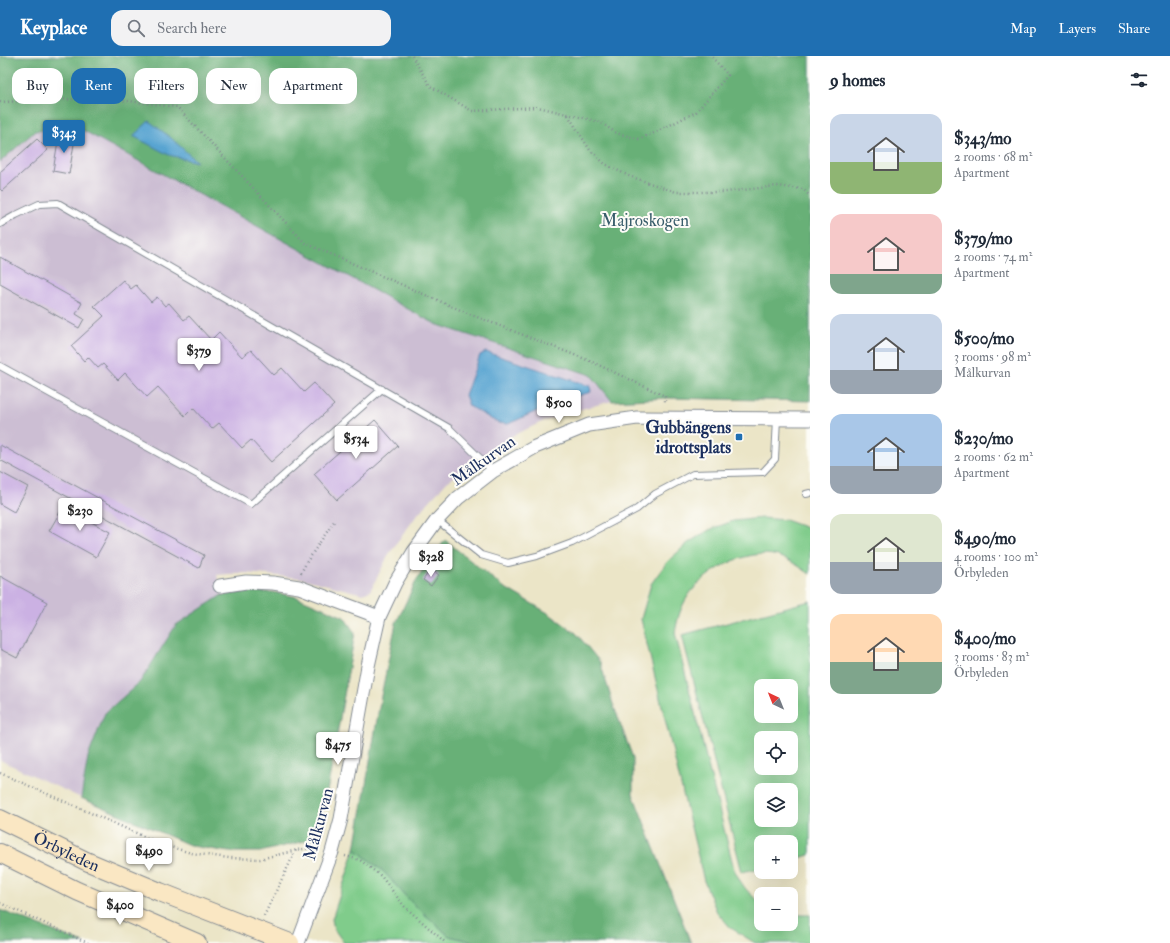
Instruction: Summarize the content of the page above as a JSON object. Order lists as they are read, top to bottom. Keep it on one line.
{"streets":{"main road":["Örbyleden"],"street":["Målkurvan"]},"parks":["Majroskogen"],"places":{"transit":["Gubbängens idrottsplats"]},"north":"top left","page":{"header":"Keyplace","search":"Search here","nav":["Map","Layers","Share"],"heading":"9 homes","chip":["Buy","Rent","Filters","New","Apartment"],"list":[{"name":"$343/mo","note":"2 rooms · 68 m² · Apartment"},{"name":"$379/mo","note":"2 rooms · 74 m² · Apartment"},{"name":"$500/mo","note":"3 rooms · 98 m² · Målkurvan"},{"name":"$230/mo","note":"2 rooms · 62 m² · Apartment"},{"name":"$490/mo","note":"4 rooms · 100 m² · Örbyleden"},{"name":"$400/mo","note":"3 rooms · 83 m² · Örbyleden"}],"price":["$343","$379","$500","$534","$230","$328","$475","$490","$400"],"map_buttons":["+","−"]}}
